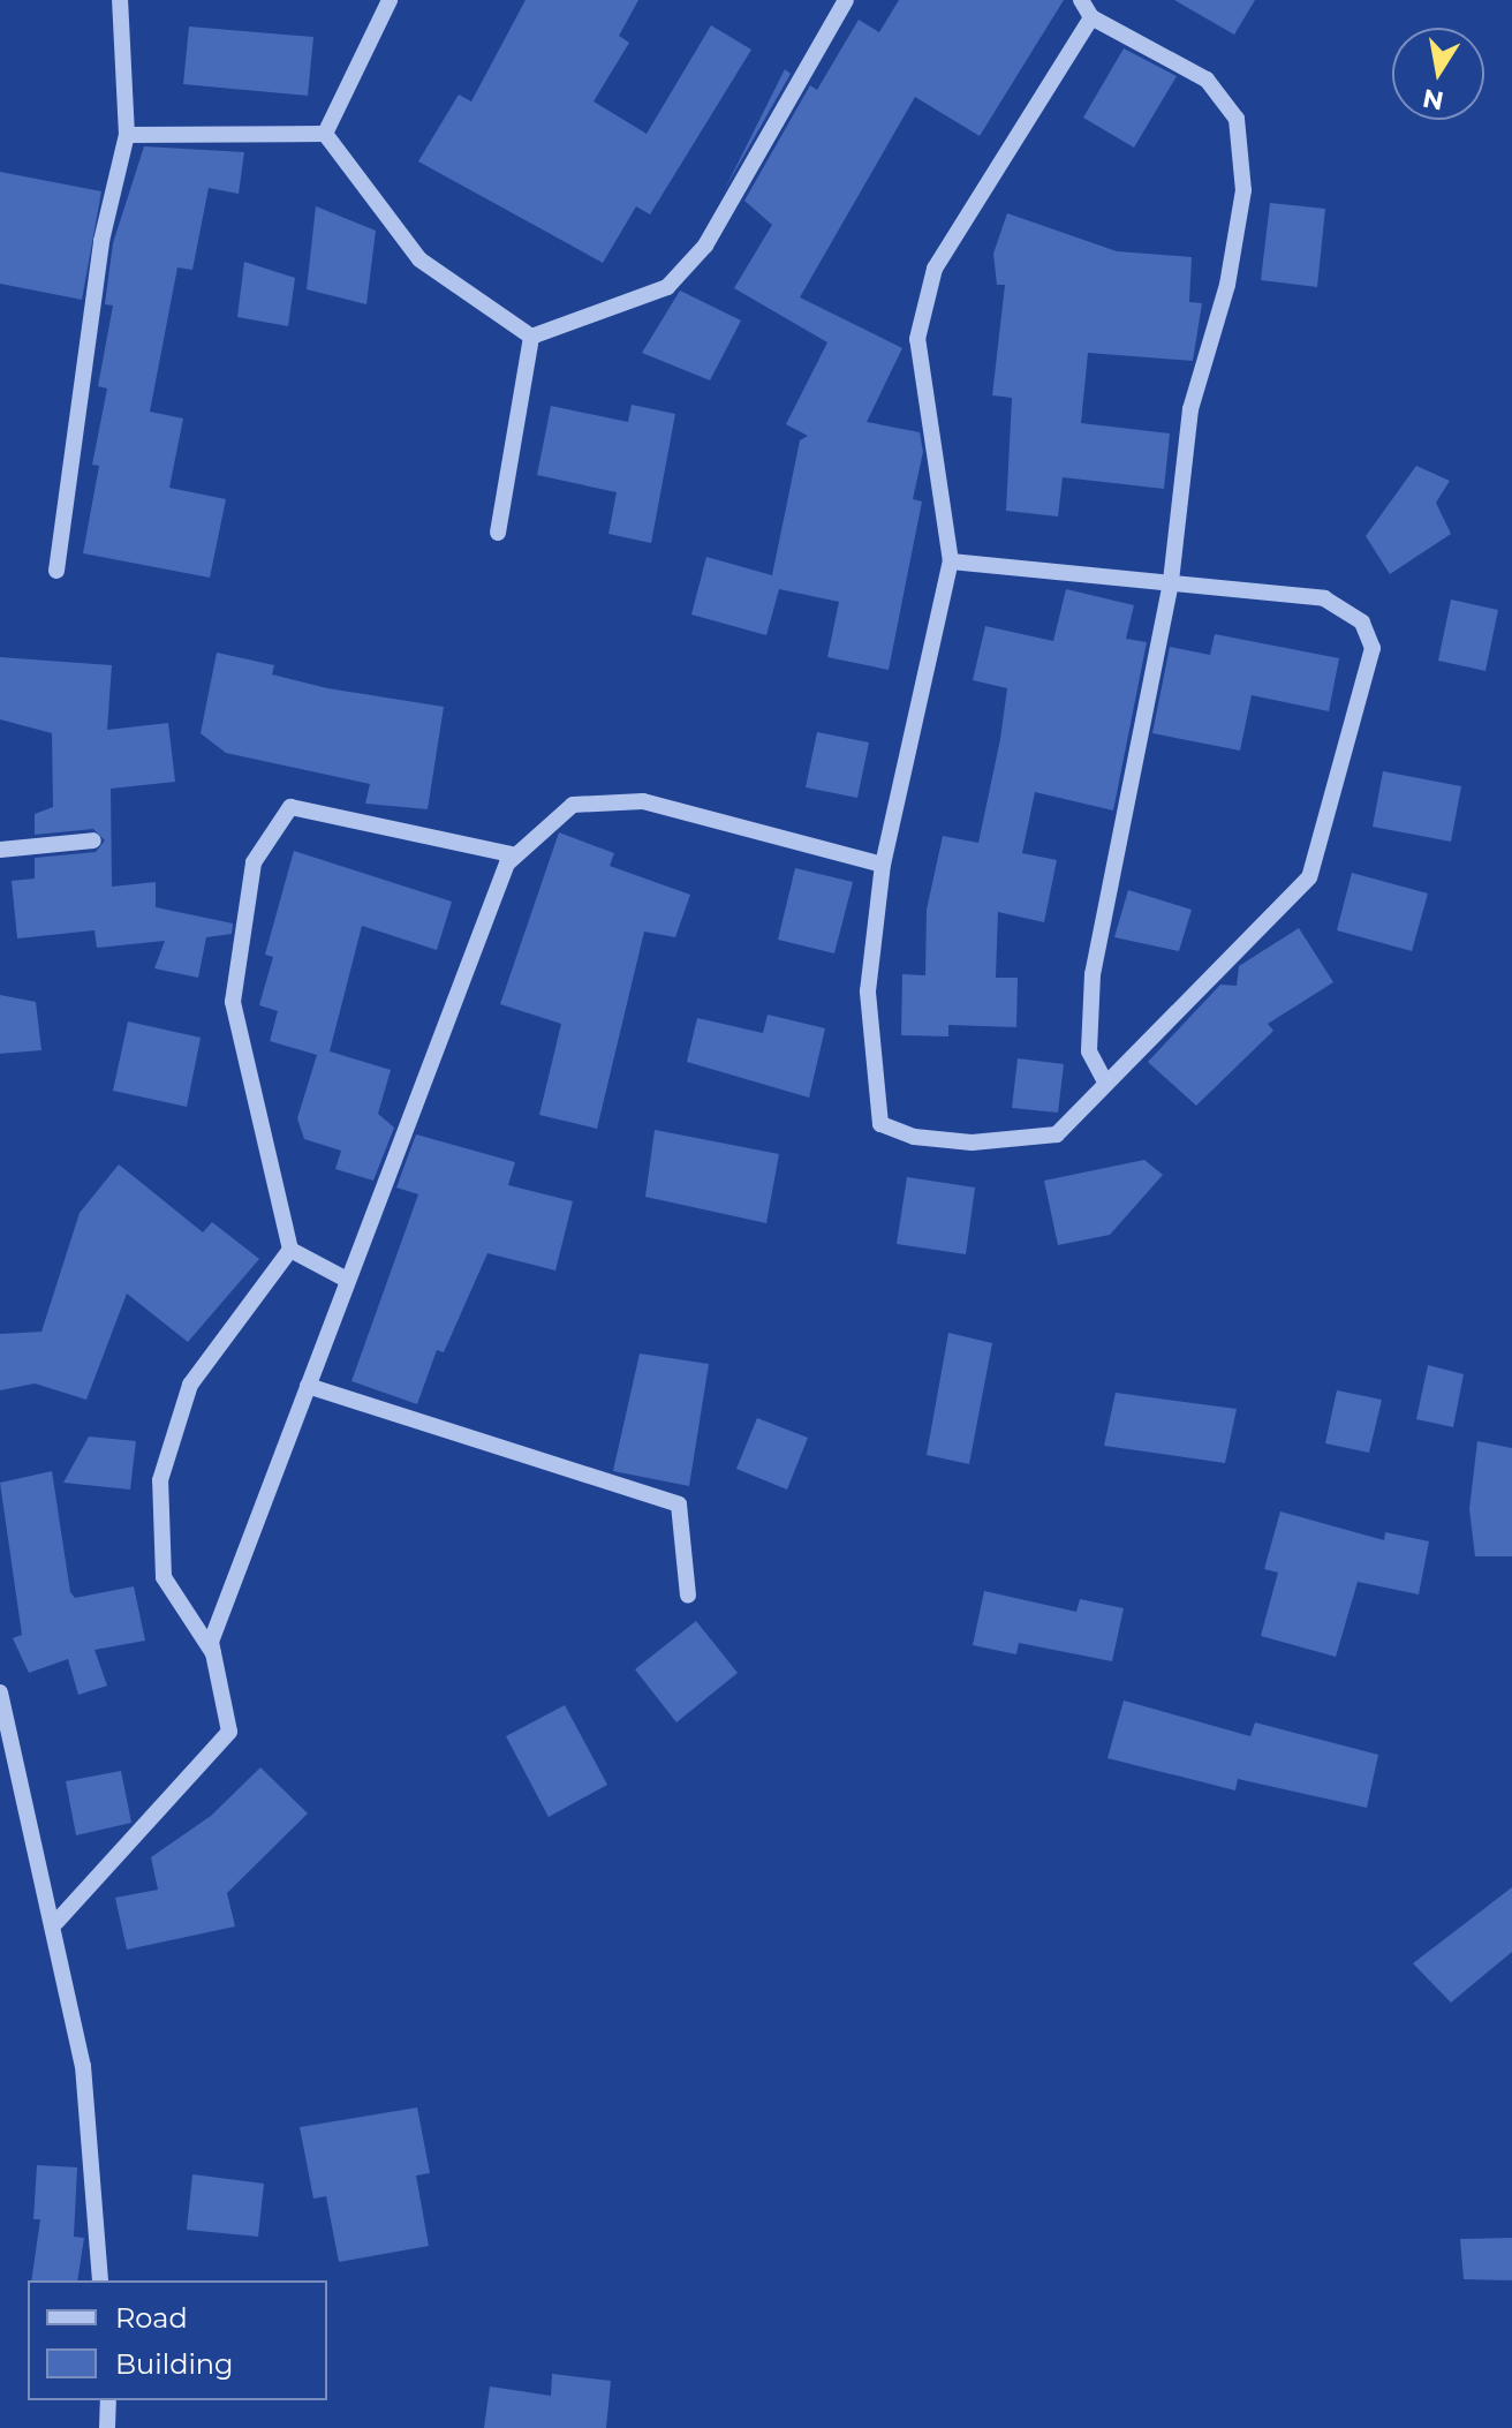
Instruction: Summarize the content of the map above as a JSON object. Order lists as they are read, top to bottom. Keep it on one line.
{"legend":["Road","Building"],"north":"bottom"}
